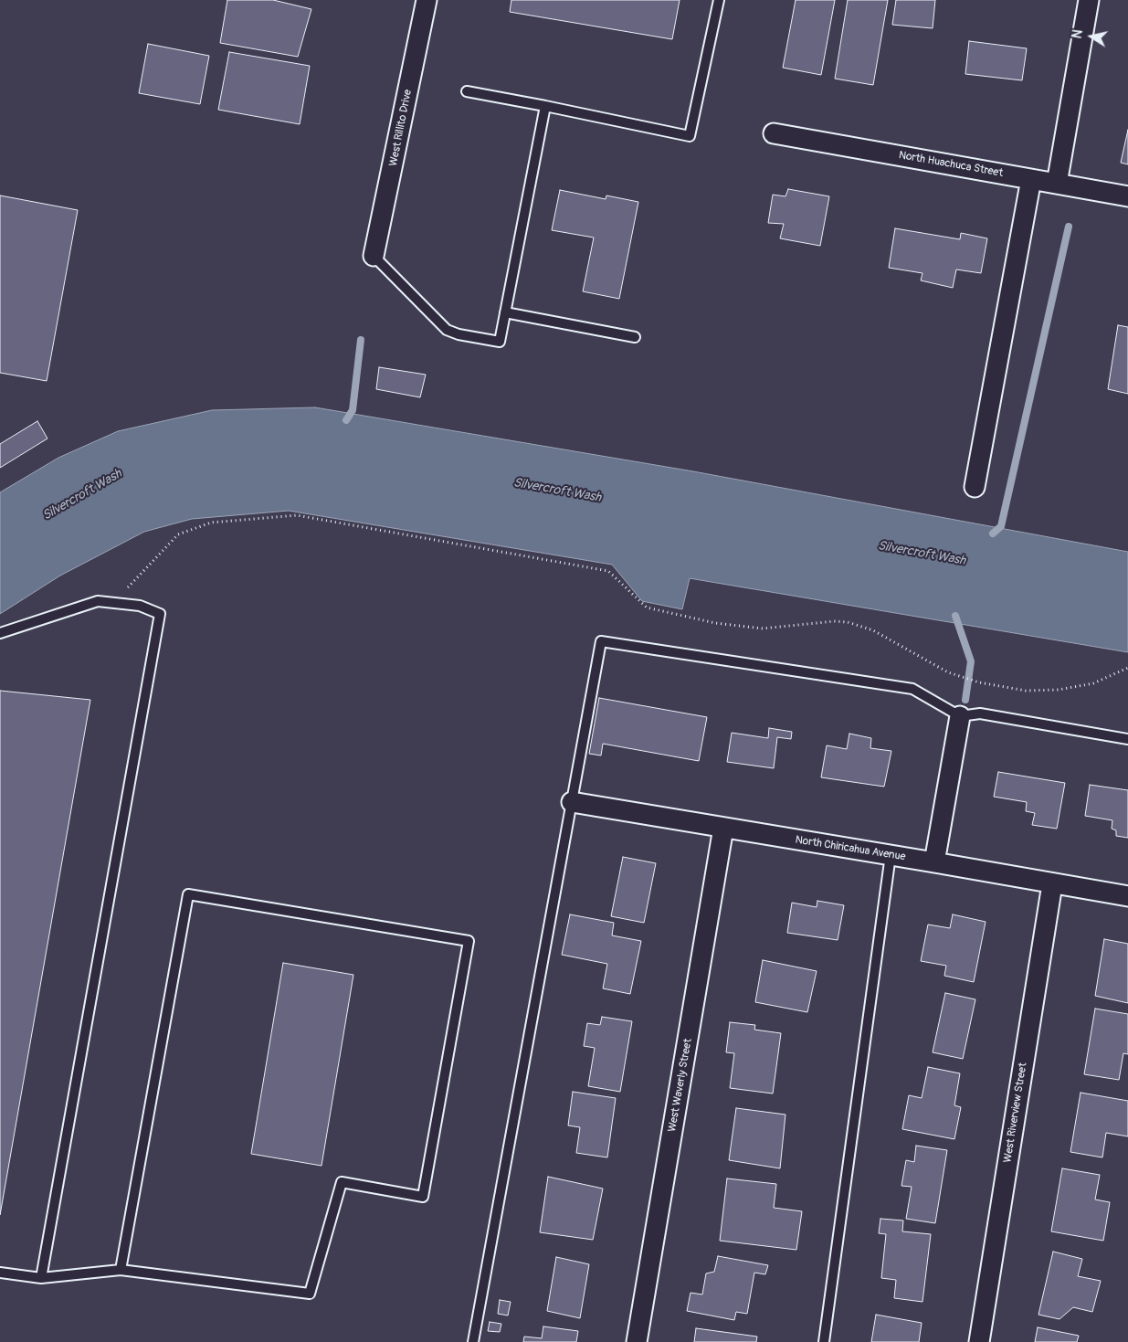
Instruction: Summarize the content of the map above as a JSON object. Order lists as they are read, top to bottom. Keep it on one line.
{"streets":{"street":["West Rillito Drive","North Huachuca Street","North Chiricahua Avenue","West Waverly Street","West Riverview Street"]},"crossings":[["North Chiricahua Avenue","West Waverly Street"],["North Chiricahua Avenue","West Riverview Street"]],"water":["Silvercroft Wash"],"north":"left"}
